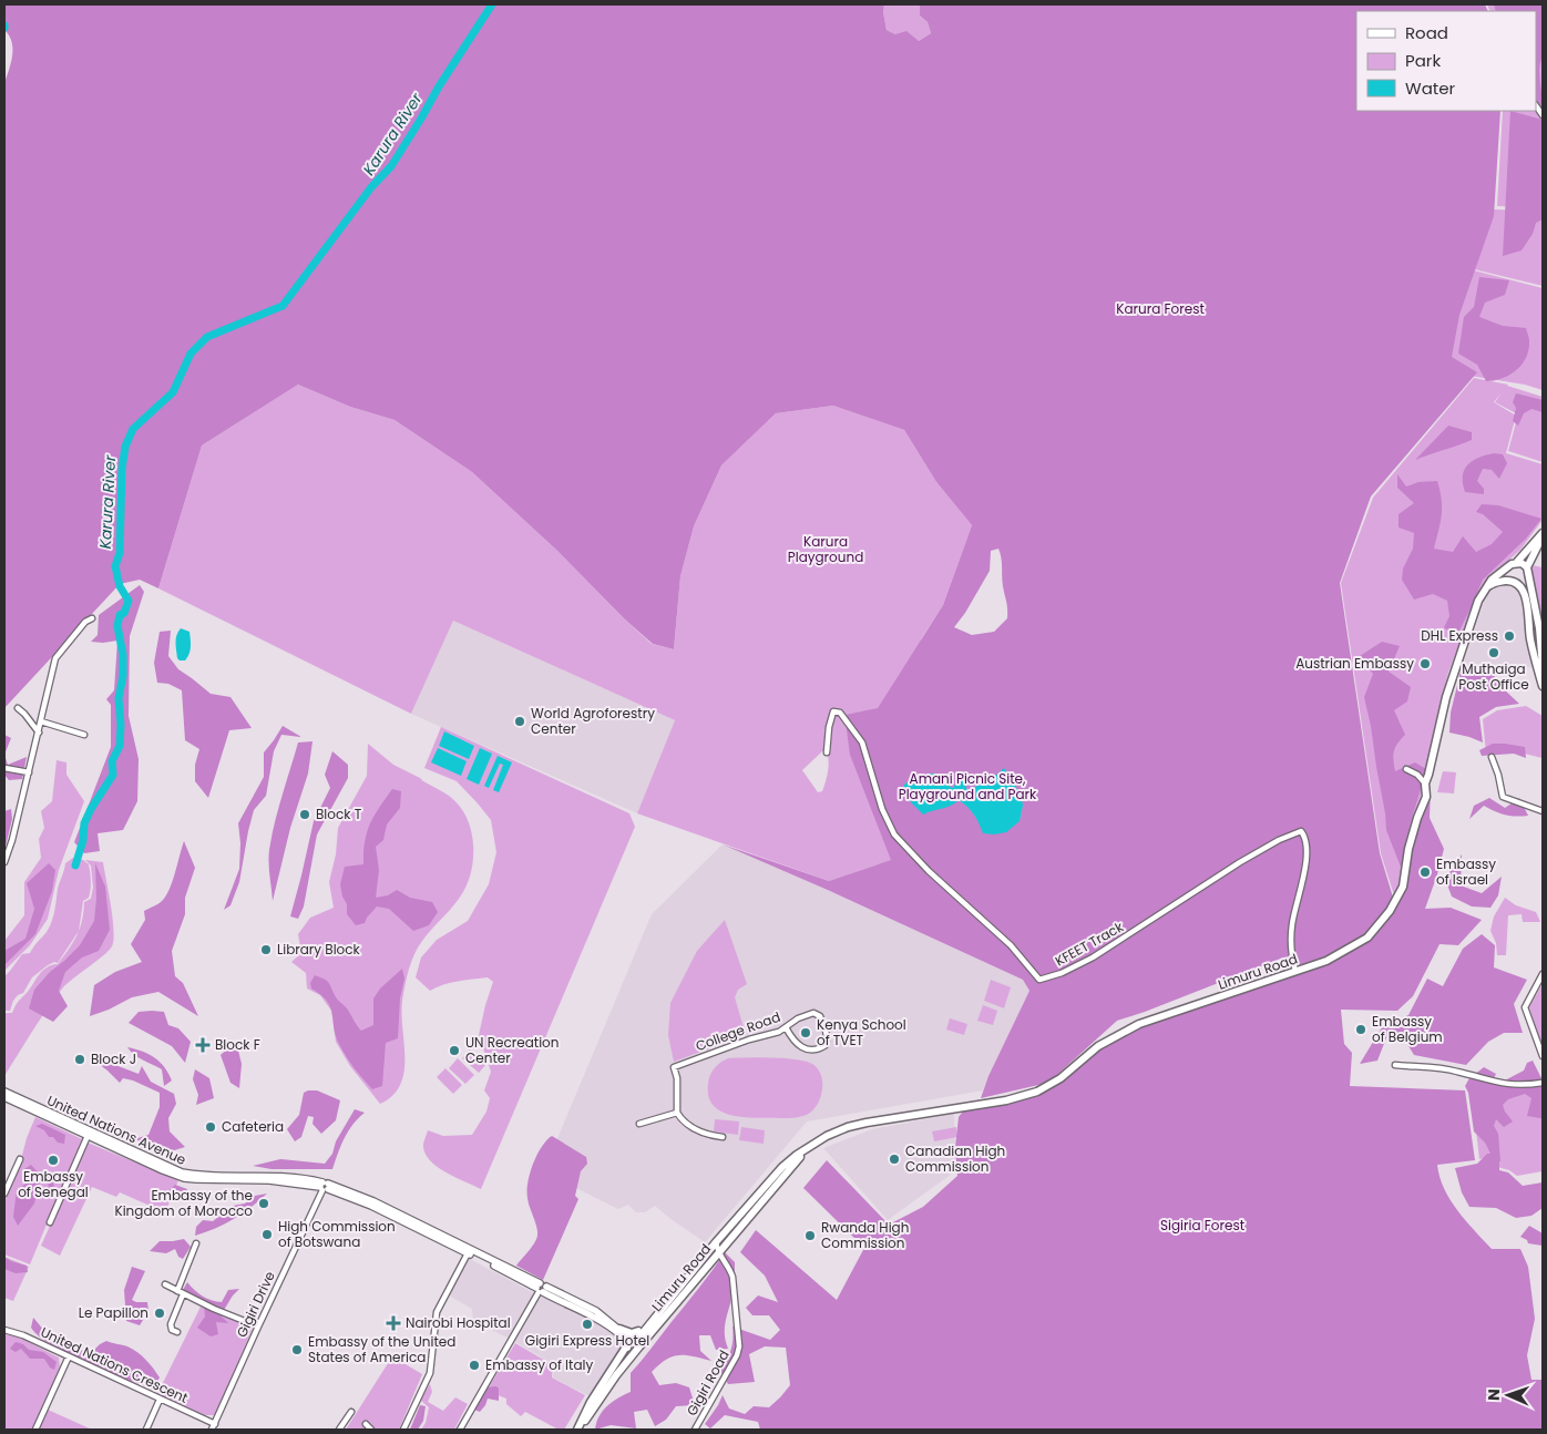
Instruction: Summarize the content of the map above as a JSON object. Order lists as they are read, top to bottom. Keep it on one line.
{"streets":{"main road":["Limuru Road"],"street":["KFEET Track","College Road","United Nations Avenue","Gigiri Drive","United Nations Crescent","Gigiri Road"]},"crossings":[["KFEET Track","Limuru Road"],["Limuru Road","United Nations Avenue"],["Limuru Road","Gigiri Road"],["United Nations Avenue","Gigiri Drive"],["Gigiri Drive","United Nations Crescent"]],"water":["Karura River"],"parks":["Karura Forest","Karura Playground","Amani Picnic Site, Playground and Park","Sigiria Forest"],"places":{"other":["DHL Express","Muthaiga Post Office","Austrian Embassy","World Agroforestry Center","Block T","Embassy of Israel","Library Block","Embassy of Belgium","Kenya School of TVET","UN Recreation Center","Block J","Cafeteria","Canadian High Commission","Embassy of Senegal","Embassy of the Kingdom of Morocco","High Commission of Botswana","Rwanda High Commission","Le Papillon","Gigiri Express Hotel","Embassy of the United States of America","Embassy of Italy"],"health":["Block F","Nairobi Hospital"]},"legend":["Road","Park","Water"],"north":"left"}
